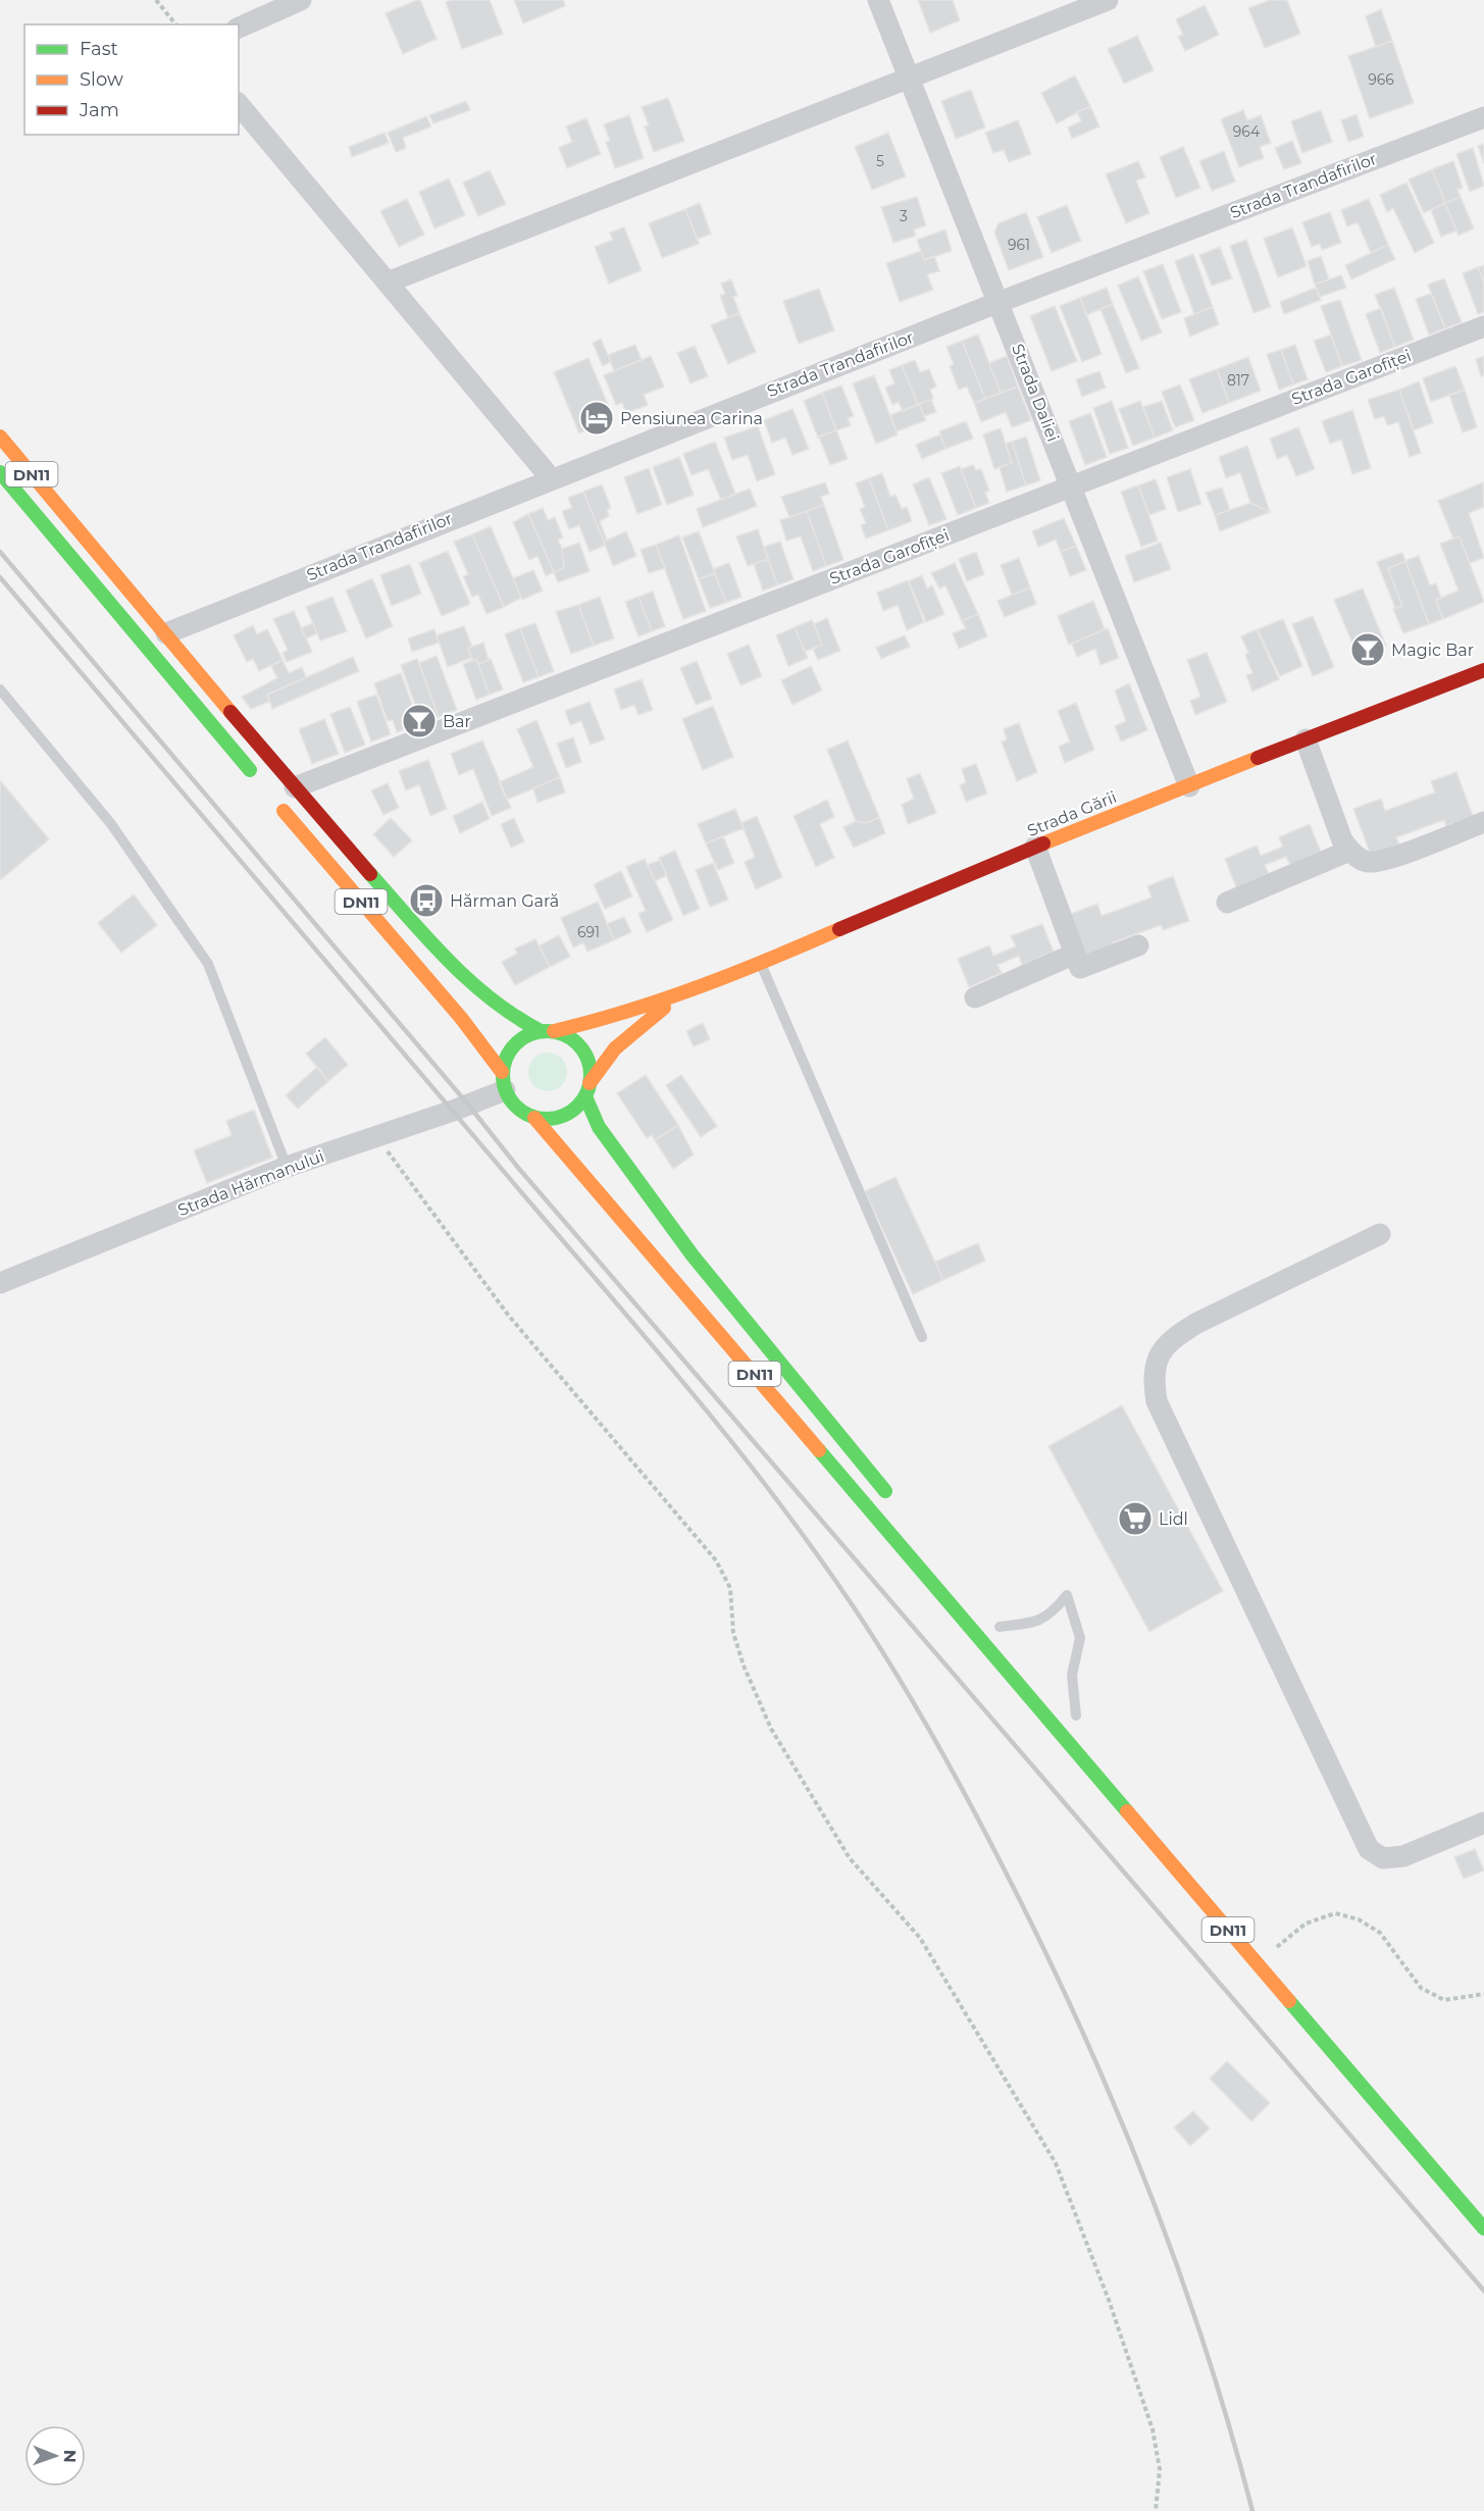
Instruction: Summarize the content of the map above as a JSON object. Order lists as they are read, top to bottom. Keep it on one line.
{"streets":{"main road":["DN11","Strada Gării"],"street":["Strada Trandafirilor","Strada Garofiței","Strada Daliei","Strada Hărmanului"]},"crossings":[["Strada Trandafirilor","Strada Daliei"],["Strada Trandafirilor","DN11"],["Strada Garofiței","Strada Daliei"],["Strada Garofiței","DN11"],["Strada Daliei","Strada Gării"],["DN11","Strada Hărmanului"]],"places":{"hotel":["Pensiunea Carina"],"bar":["Magic Bar","Bar"],"bus stop":["Hărman Gară"],"supermarket":["Lidl"]},"house_numbers":["966","964","5","3","961","817","691"],"legend":["Fast","Slow","Jam"],"north":"right"}
